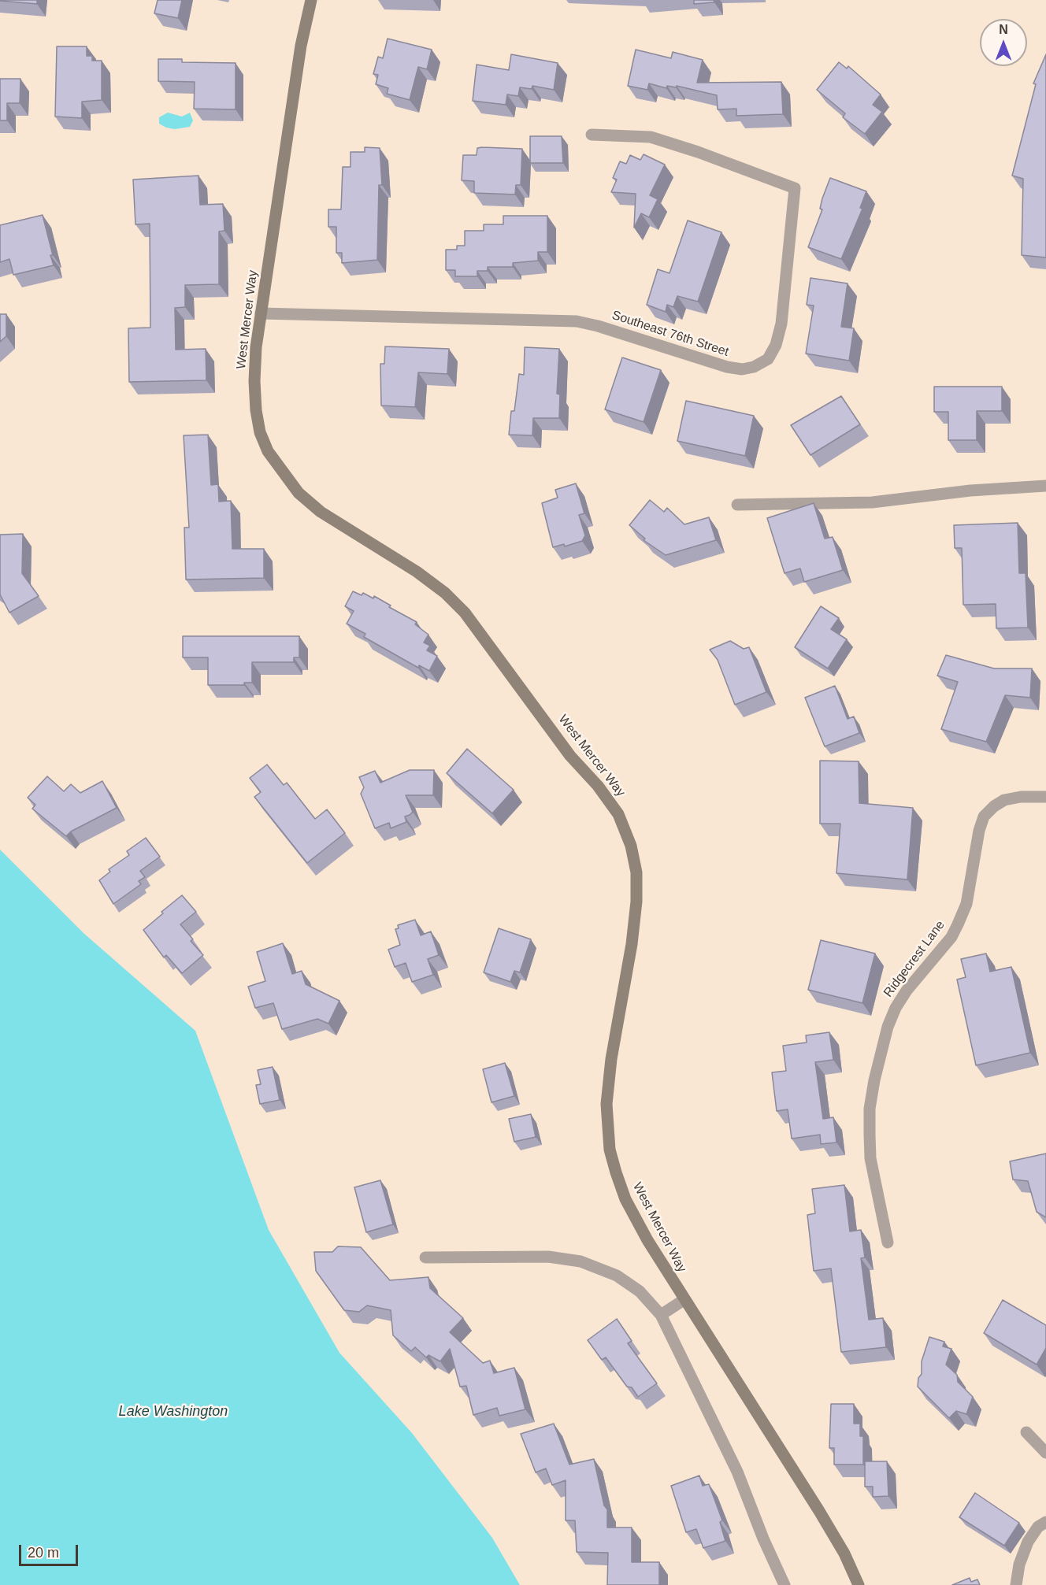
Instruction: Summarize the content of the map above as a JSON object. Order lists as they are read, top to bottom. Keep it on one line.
{"streets":{"street":["West Mercer Way","Southeast 76th Street","Ridgecrest Lane"]},"crossings":[["West Mercer Way","Southeast 76th Street"]],"water":["Lake Washington"],"scale_bar":"20 m","north":"top"}
